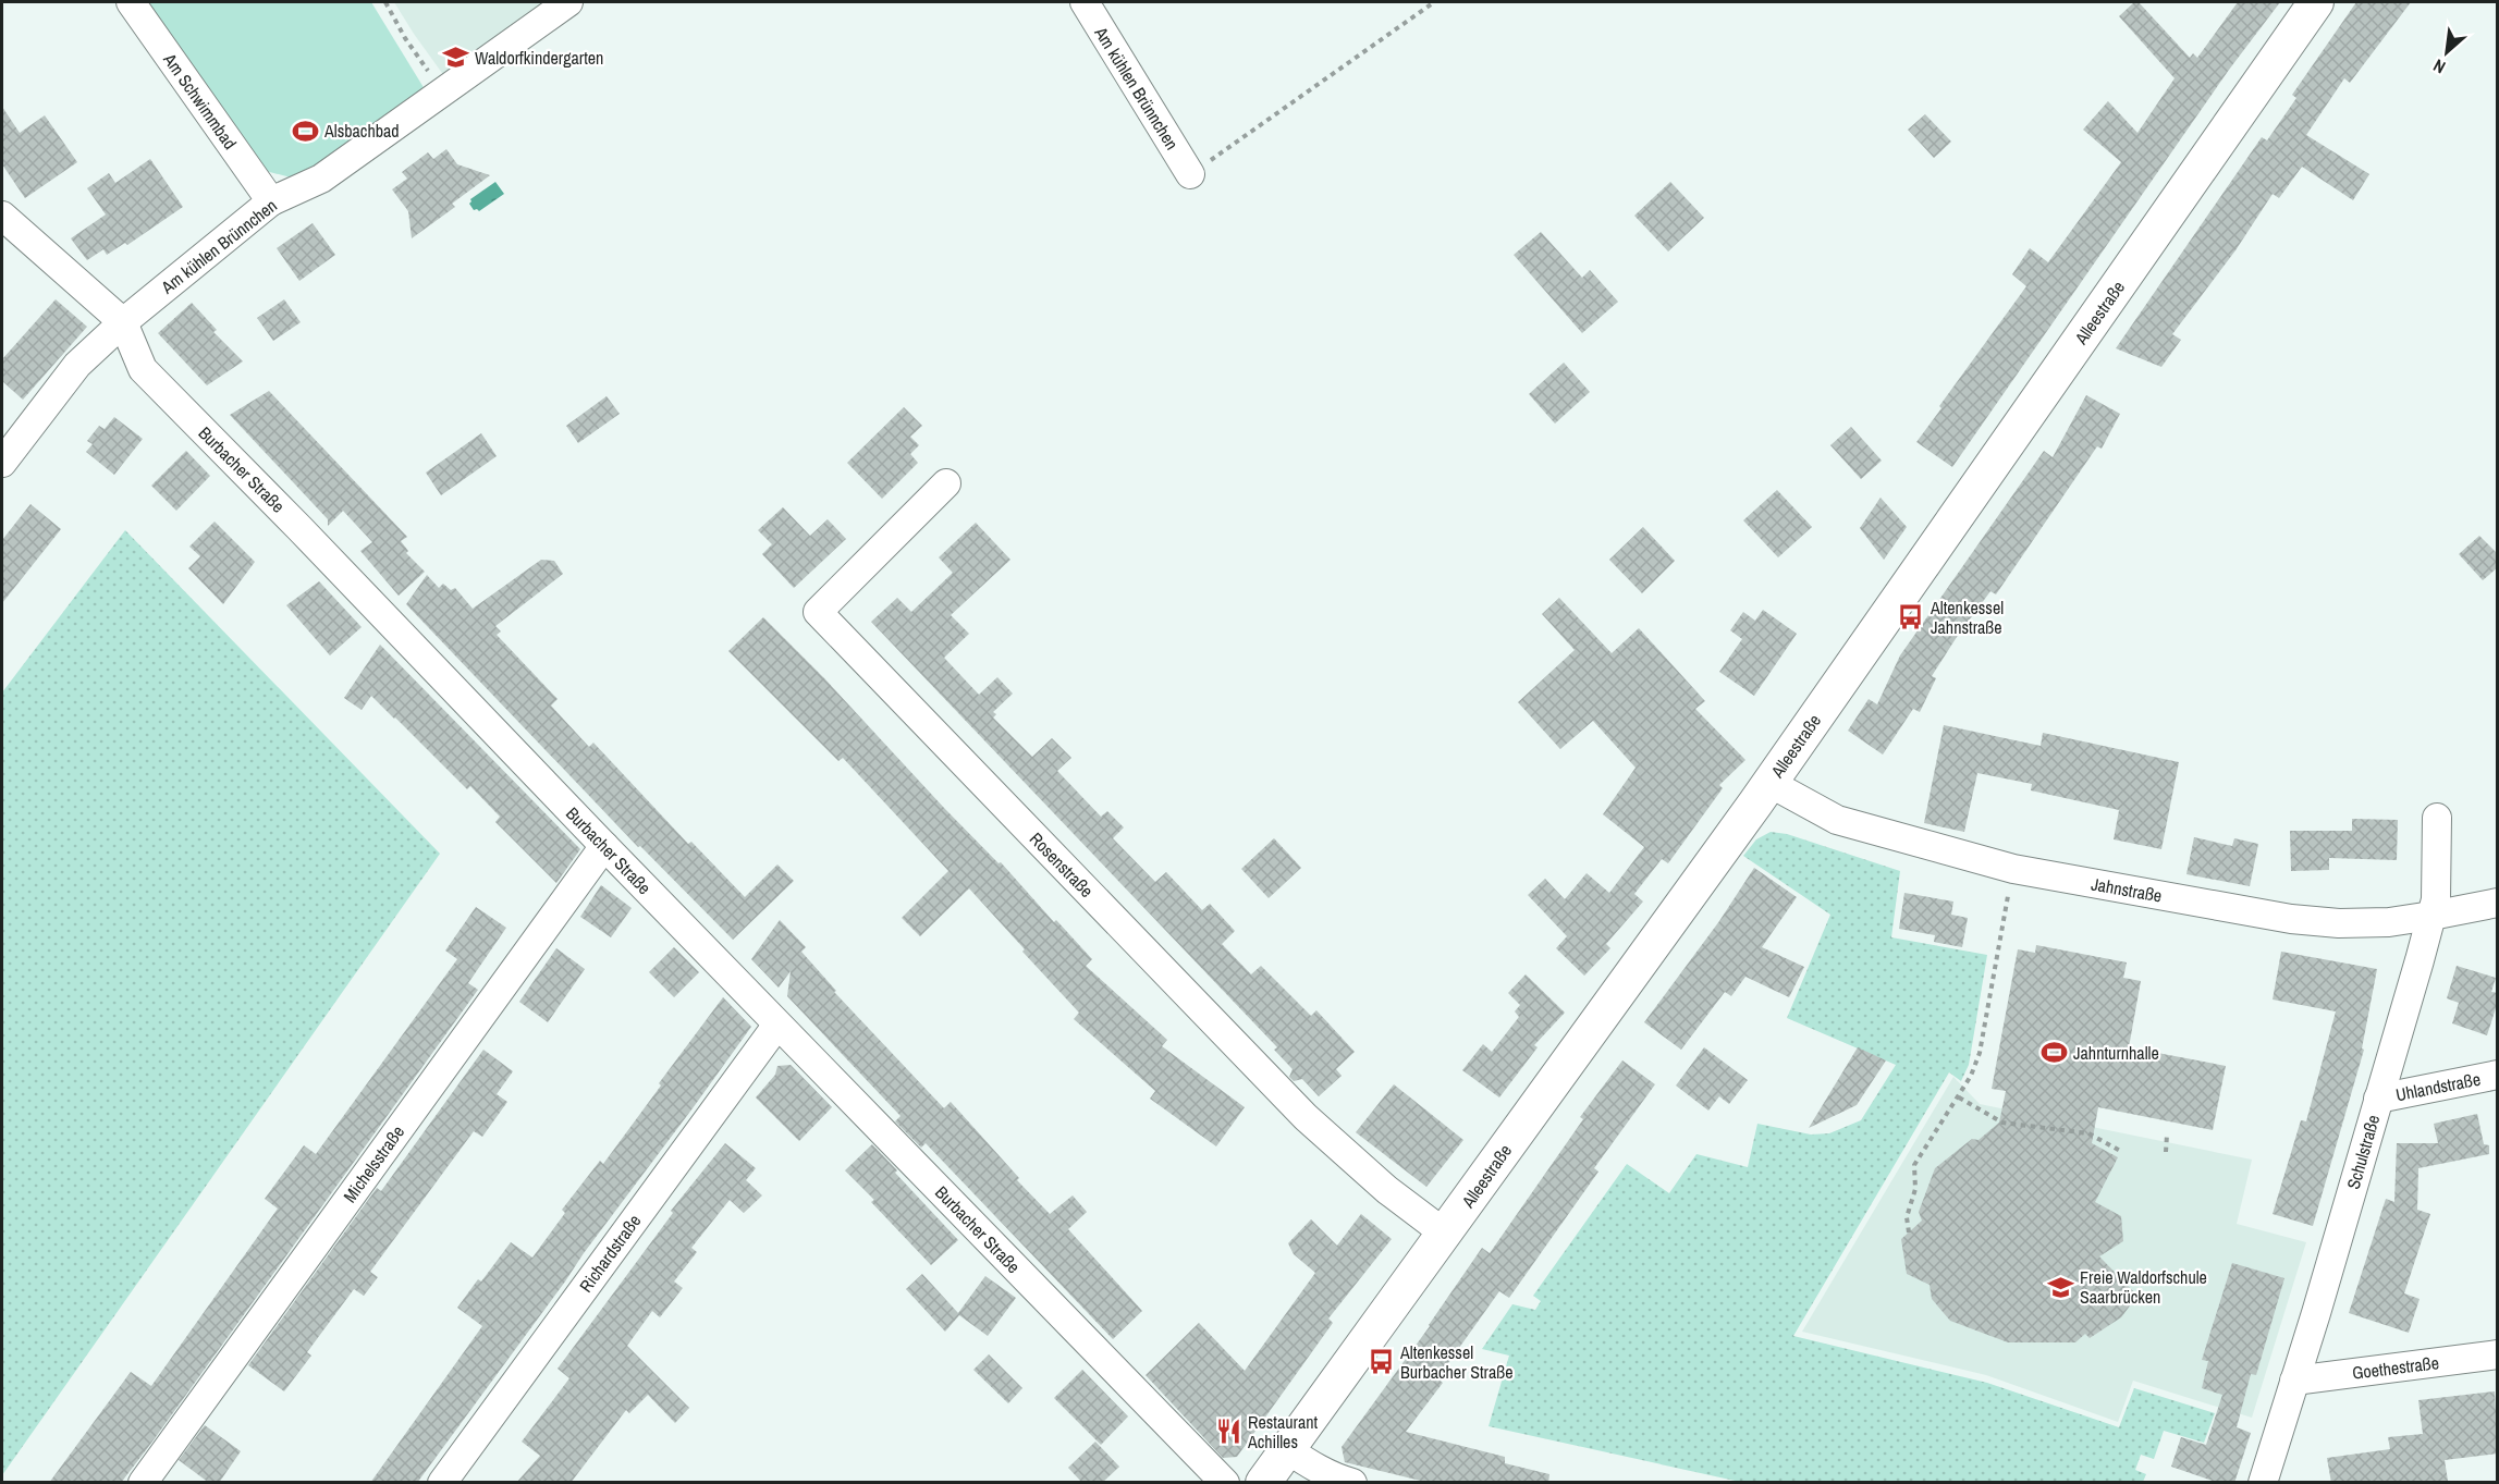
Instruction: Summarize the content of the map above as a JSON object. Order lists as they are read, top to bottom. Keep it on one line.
{"streets":{"street":["Am kühlen Brünnchen","Am Schwimmbad","Alleestraße","Burbacher Straße","Rosenstraße","Jahnstraße","Uhlandstraße","Schulstraße","Michelsstraße","Richardstraße","Goethestraße"]},"crossings":[["Am kühlen Brünnchen","Am Schwimmbad"],["Am kühlen Brünnchen","Burbacher Straße"],["Alleestraße","Rosenstraße"],["Alleestraße","Jahnstraße"],["Burbacher Straße","Michelsstraße"],["Burbacher Straße","Richardstraße"],["Jahnstraße","Schulstraße"],["Uhlandstraße","Schulstraße"],["Schulstraße","Goethestraße"]],"places":{"school or university":["Waldorfkindergarten","Freie Waldorfschule Saarbrücken"],"sports":["Alsbachbad","Jahnturnhalle"],"bus stop":["Altenkessel Jahnstraße","Altenkessel Burbacher Straße"],"restaurant":["Restaurant Achilles"]},"north":"bottom left"}
